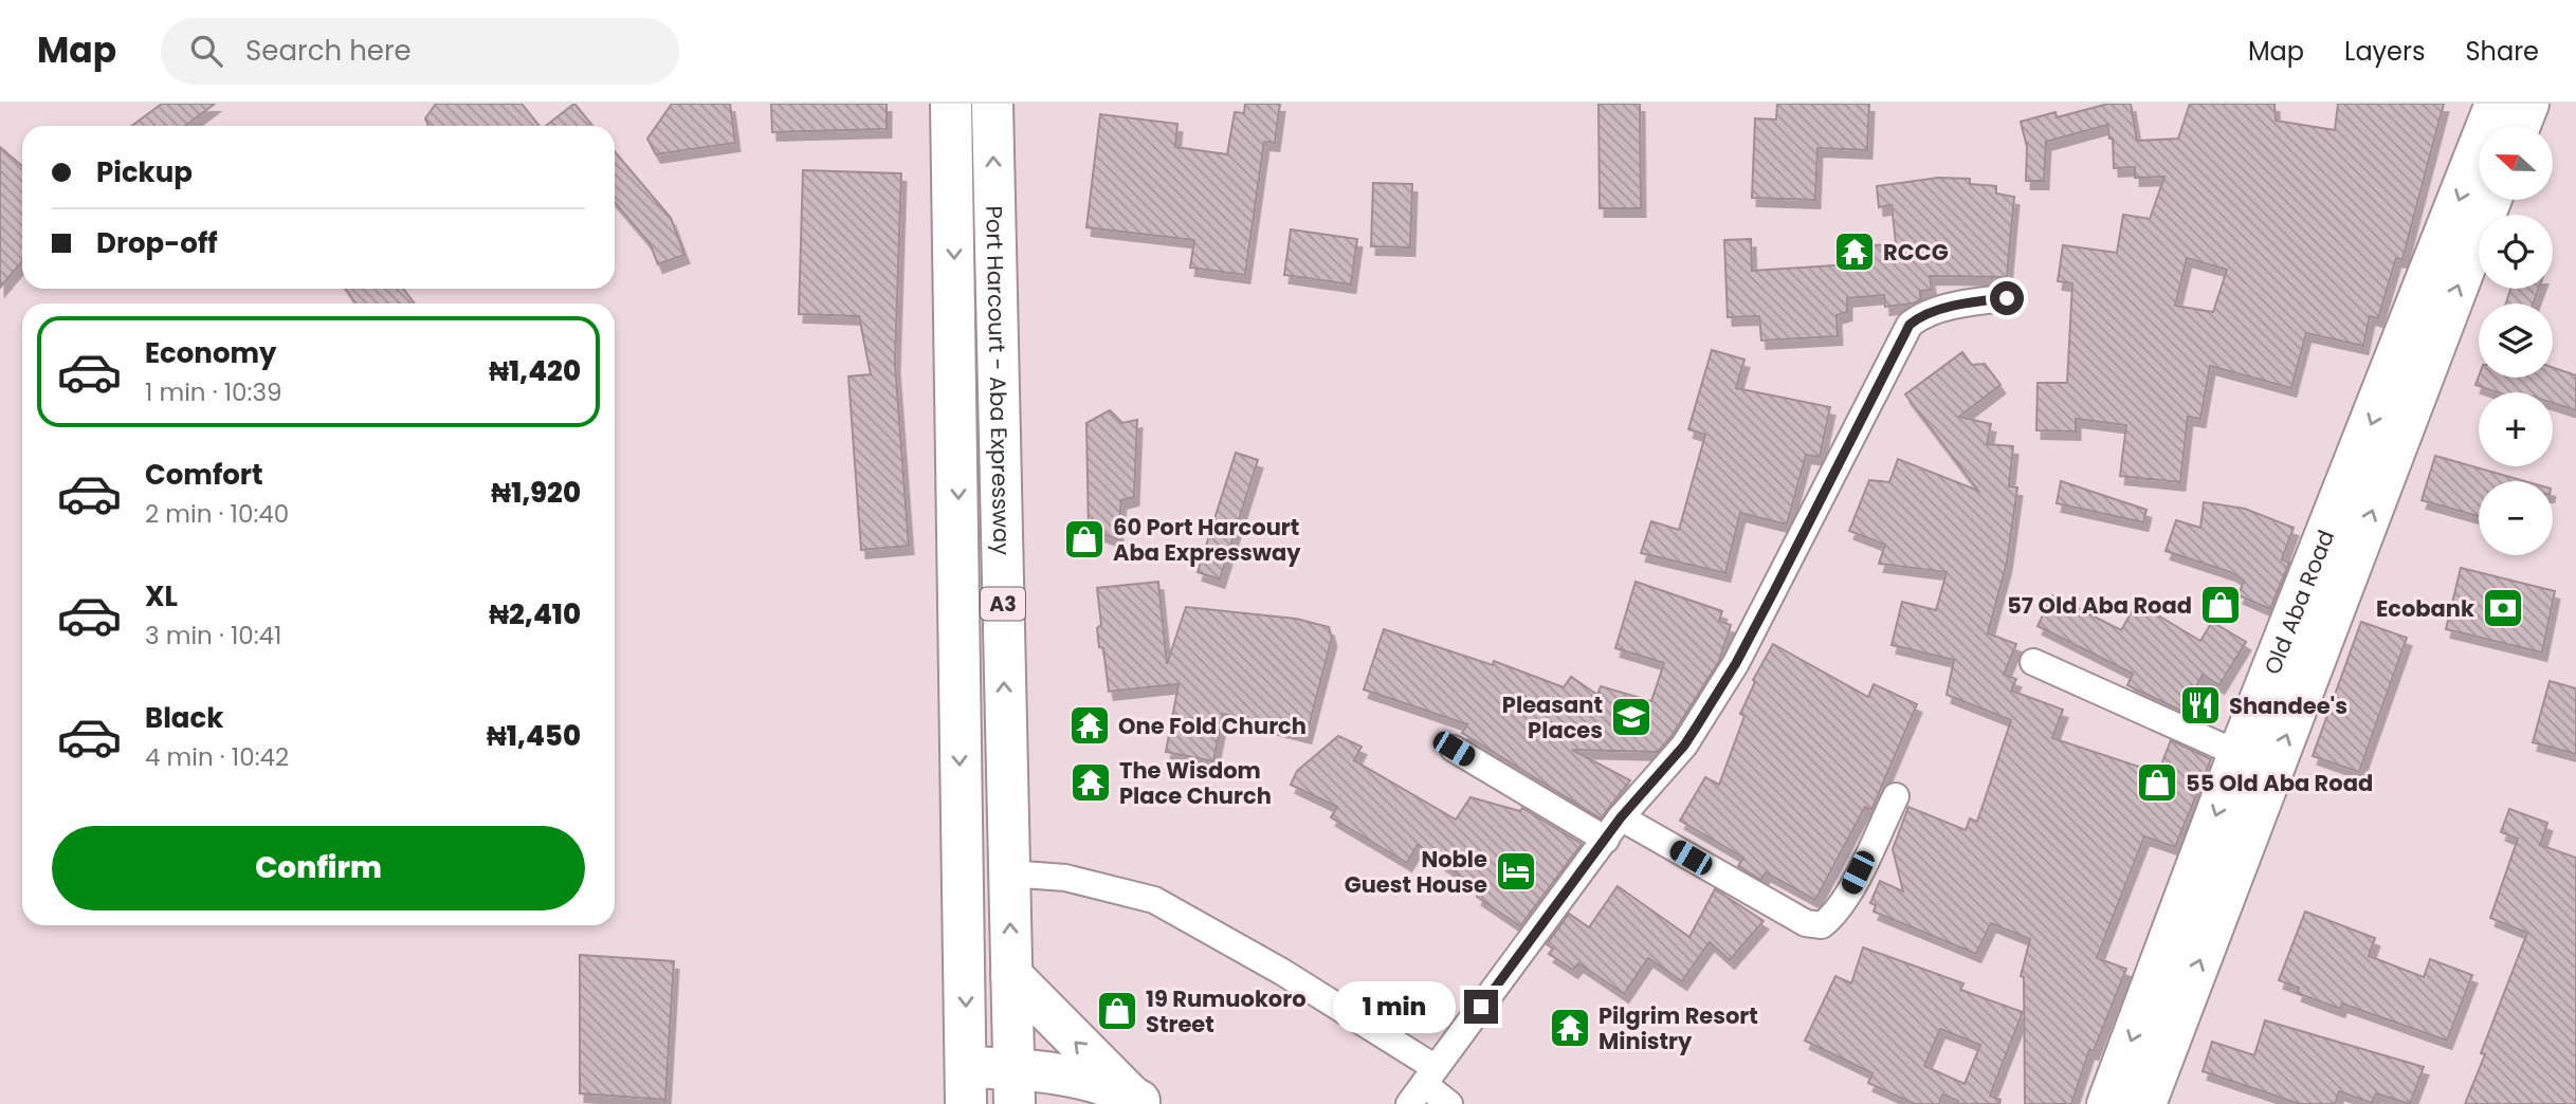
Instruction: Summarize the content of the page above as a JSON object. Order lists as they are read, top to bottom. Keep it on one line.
{"streets":{"main road":["Port Harcourt - Aba Expressway","Old Aba Road","A3"]},"places":{"temple":["RCCG","One Fold Church","The Wisdom Place Church","Pilgrim Resort Ministry"],"shop":["60 Port Harcourt Aba Expressway","57 Old Aba Road","55 Old Aba Road","19 Rumuokoro Street"],"bank":["Ecobank"],"restaurant":["Shandee's"],"school or university":["Pleasant Places"],"hotel":["Noble Guest House"]},"north":"left","page":{"header":"Map","search":"Search here","nav":["Map","Layers","Share"],"map_buttons":["+","−"],"banner":["Pickup","Drop-off"],"list":[{"name":"Economy","note":"1 min · 10:39","value":"₦1,420"},{"name":"Comfort","note":"2 min · 10:40","value":"₦1,920"},{"name":"XL","note":"3 min · 10:41","value":"₦2,410"},{"name":"Black","note":"4 min · 10:42","value":"₦1,450"}],"buttons":"Confirm","bubble":"1 min"}}
